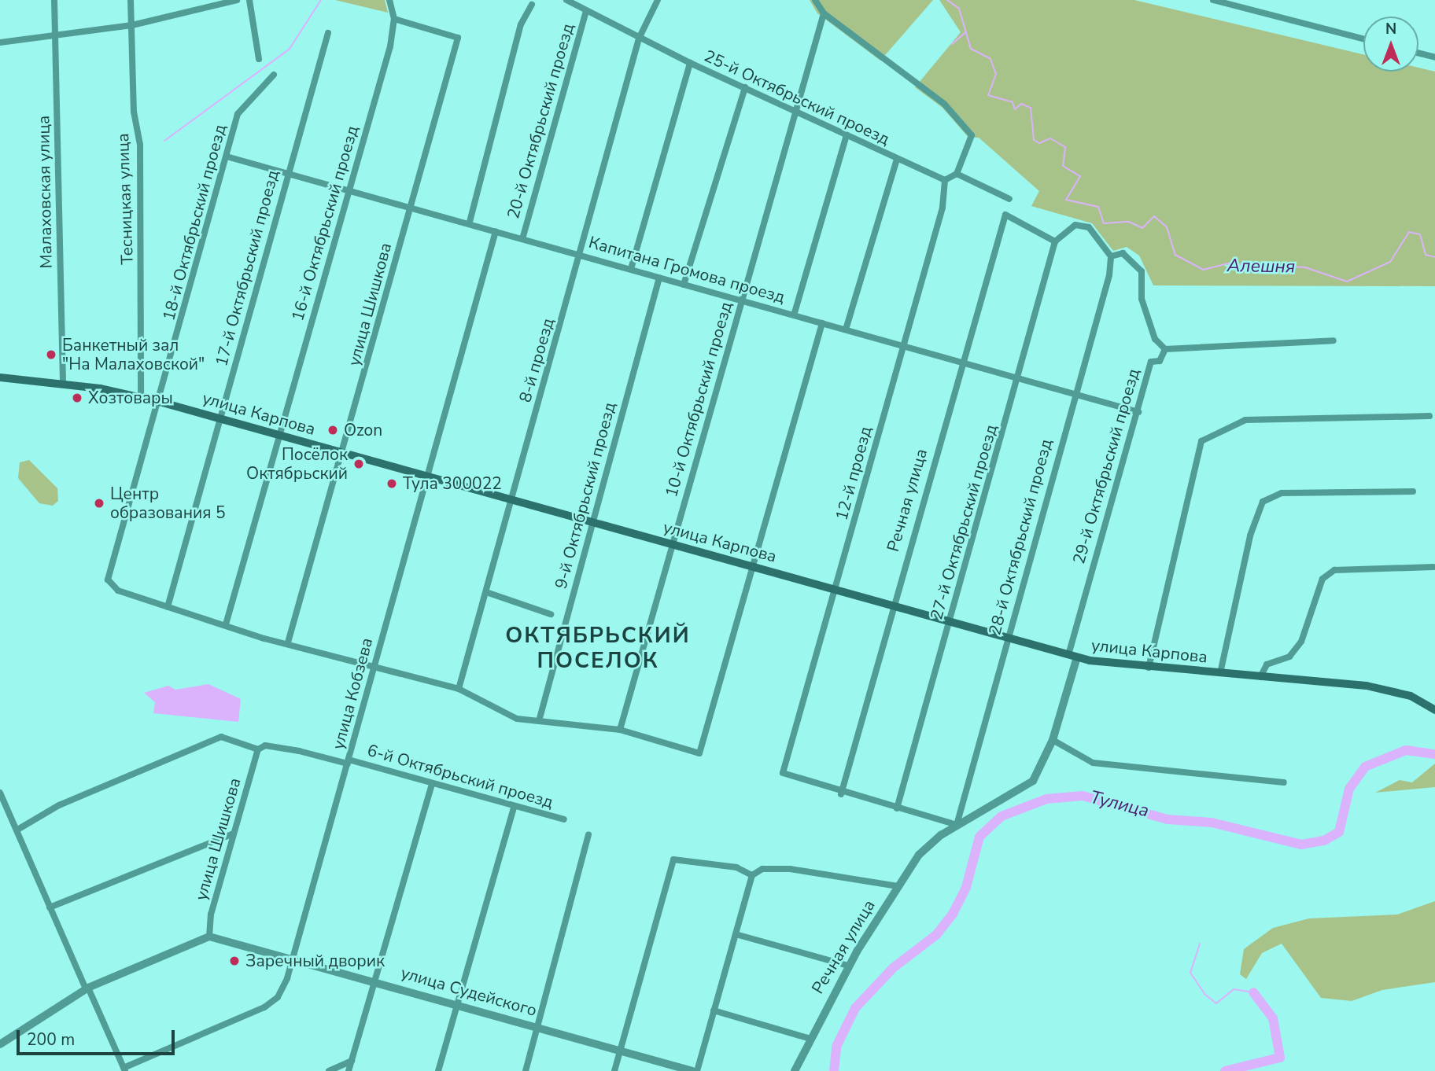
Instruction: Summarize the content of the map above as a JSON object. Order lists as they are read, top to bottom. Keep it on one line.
{"streets":{"main road":["улица Карпова"],"street":["25-й Октябрьский проезд","20-й Октябрьский проезд","Малаховская улица","Тесницкая улица","18-й Октябрьский проезд","16-й Октябрьский проезд","17-й Октябрьский проезд","Капитана Громова проезд","улица Шишкова","8-й проезд","10-й Октябрьский проезд","29-й Октябрьский проезд","12-й проезд","9-й Октябрьский проезд","Речная улица","27-й Октябрьский проезд","28-й Октябрьский проезд","улица Кобзева","6-й Октябрьский проезд","улица Судейского"]},"crossings":[["25-й Октябрьский проезд","20-й Октябрьский проезд"],["25-й Октябрьский проезд","8-й проезд"],["25-й Октябрьский проезд","10-й Октябрьский проезд"],["25-й Октябрьский проезд","12-й проезд"],["20-й Октябрьский проезд","Капитана Громова проезд"],["Малаховская улица","улица Карпова"],["Тесницкая улица","улица Карпова"],["18-й Октябрьский проезд","17-й Октябрьский проезд"],["18-й Октябрьский проезд","Капитана Громова проезд"],["18-й Октябрьский проезд","улица Карпова"],["16-й Октябрьский проезд","Капитана Громова проезд"],["16-й Октябрьский проезд","улица Шишкова"],["16-й Октябрьский проезд","улица Карпова"],["17-й Октябрьский проезд","Капитана Громова проезд"],["17-й Октябрьский проезд","улица Карпова"],["Капитана Громова проезд","улица Шишкова"],["Капитана Громова проезд","8-й проезд"],["Капитана Громова проезд","10-й Октябрьский проезд"],["Капитана Громова проезд","29-й Октябрьский проезд"],["Капитана Громова проезд","12-й проезд"],["Капитана Громова проезд","9-й Октябрьский проезд"],["Капитана Громова проезд","Речная улица"],["Капитана Громова проезд","27-й Октябрьский проезд"],["Капитана Громова проезд","28-й Октябрьский проезд"],["Капитана Громова проезд","улица Кобзева"],["улица Шишкова","улица Карпова"],["улица Шишкова","6-й Октябрьский проезд"],["улица Шишкова","улица Судейского"],["8-й проезд","улица Карпова"],["10-й Октябрьский проезд","улица Карпова"],["улица Карпова","29-й Октябрьский проезд"],["улица Карпова","12-й проезд"],["улица Карпова","9-й Октябрьский проезд"],["улица Карпова","Речная улица"],["улица Карпова","27-й Октябрьский проезд"],["улица Карпова","28-й Октябрьский проезд"],["улица Карпова","улица Кобзева"],["29-й Октябрьский проезд","Речная улица"],["29-й Октябрьский проезд","28-й Октябрьский проезд"],["12-й проезд","Речная улица"],["Речная улица","27-й Октябрьский проезд"],["Речная улица","28-й Октябрьский проезд"],["улица Кобзева","6-й Октябрьский проезд"],["улица Кобзева","улица Судейского"]],"districts":["ОКТЯБРЬСКИЙ ПОСЕЛОК"],"water":["Алешня","Тулица"],"places":["Банкетный зал \"На Малаховской\"","Хозтовары","Ozon","Посёлок Октябрьский","Тула 300022","Центр образования 5","Заречный дворик"],"scale_bar":"200 m","north":"top"}
